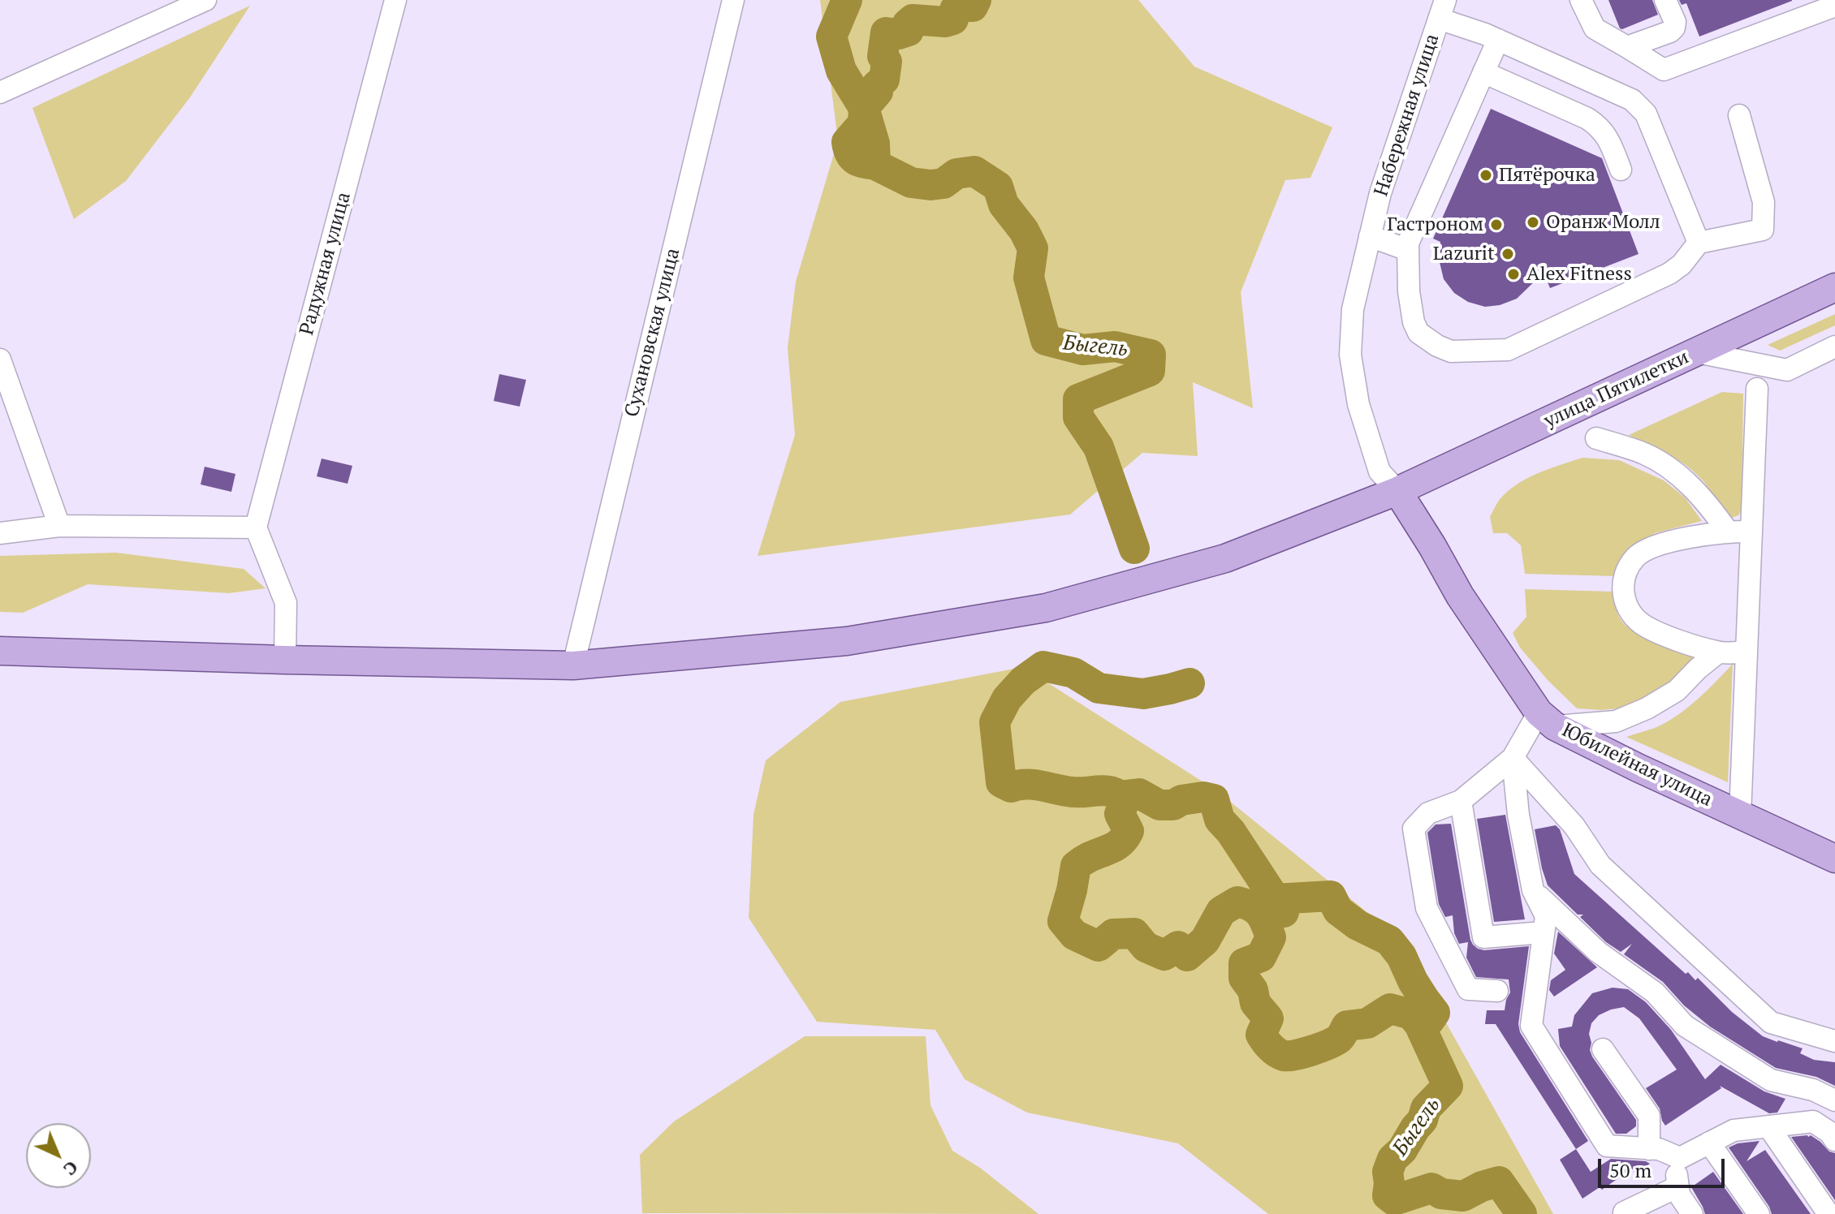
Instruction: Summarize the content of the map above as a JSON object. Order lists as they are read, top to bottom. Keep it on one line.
{"streets":{"main road":["улица Пятилетки","Юбилейная улица"],"street":["Набережная улица","Радужная улица","Сухановская улица"]},"crossings":[["Набережная улица","улица Пятилетки"],["Набережная улица","Юбилейная улица"],["Сухановская улица","улица Пятилетки"],["улица Пятилетки","Юбилейная улица"]],"water":["Быгель"],"places":["Пятёрочка","Оранж Молл","Гастроном","Lazurit","Alex Fitness"],"scale_bar":"50 m","north":"bottom right"}
